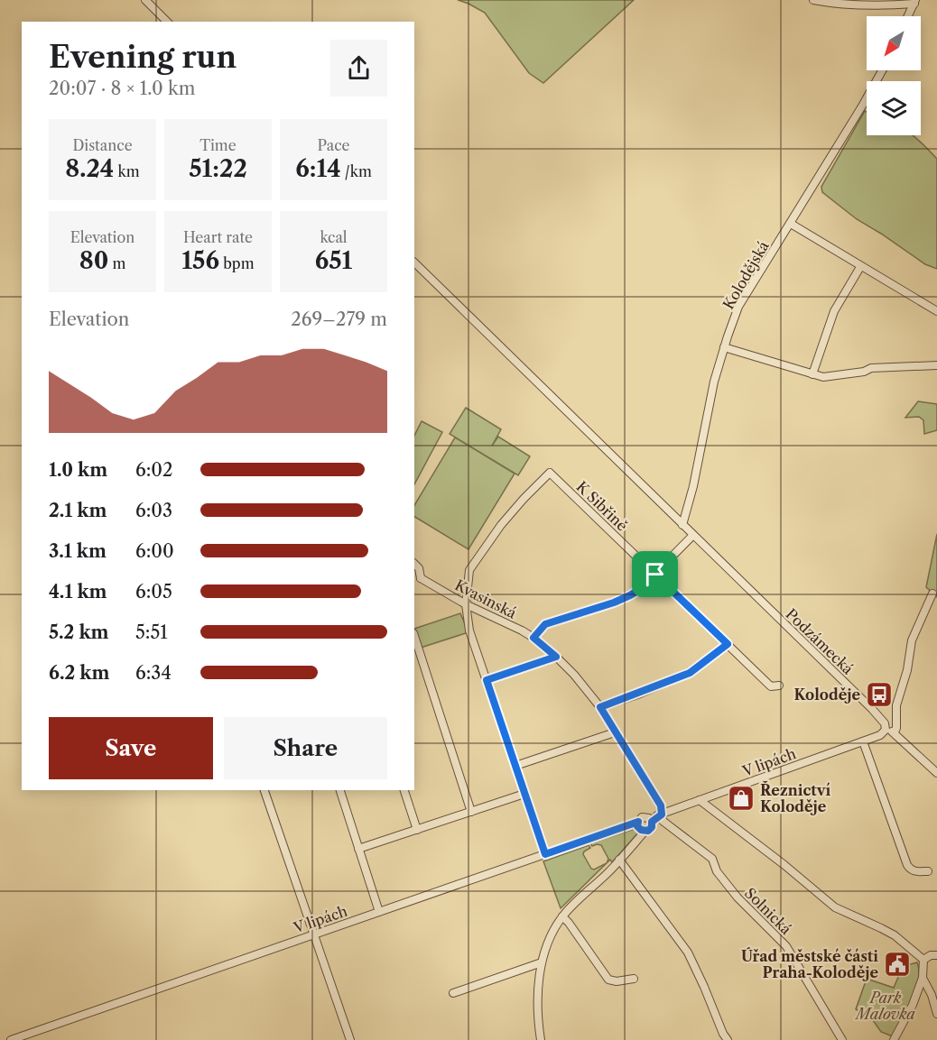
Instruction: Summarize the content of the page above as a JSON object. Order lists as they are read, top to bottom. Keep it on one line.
{"streets":{"street":["Kolodějská","K Sibřině","Kvasinská","Podzámecká","V lipách","Solnická"]},"crossings":[["Kolodějská","Podzámecká"],["K Sibřině","Kvasinská"],["Kvasinská","V lipách"],["Kvasinská","Solnická"],["Podzámecká","V lipách"],["V lipách","Solnická"]],"parks":["Park Malovka"],"places":{"bus stop":["Koloděje"],"shop":["Řeznictví Koloděje"],"public building":["Úřad městské části Praha-Koloděje"]},"north":"bottom left","page":{"heading":["Evening run","20:07 · 8 × 1.0 km"],"stats":[["Distance","8.24 km"],["Time","51:22"],["Pace","6:14 /km"],["Elevation","80 m"],["Heart rate","156 bpm"],["kcal","651"]],"chart":["Elevation","269–279 m"],"list":[{"name":"1.0 km","note":"6:02"},{"name":"2.1 km","note":"6:03"},{"name":"3.1 km","note":"6:00"},{"name":"4.1 km","note":"6:05"},{"name":"5.2 km","note":"5:51"},{"name":"6.2 km","note":"6:34"}],"buttons":["Save","Share"]}}
